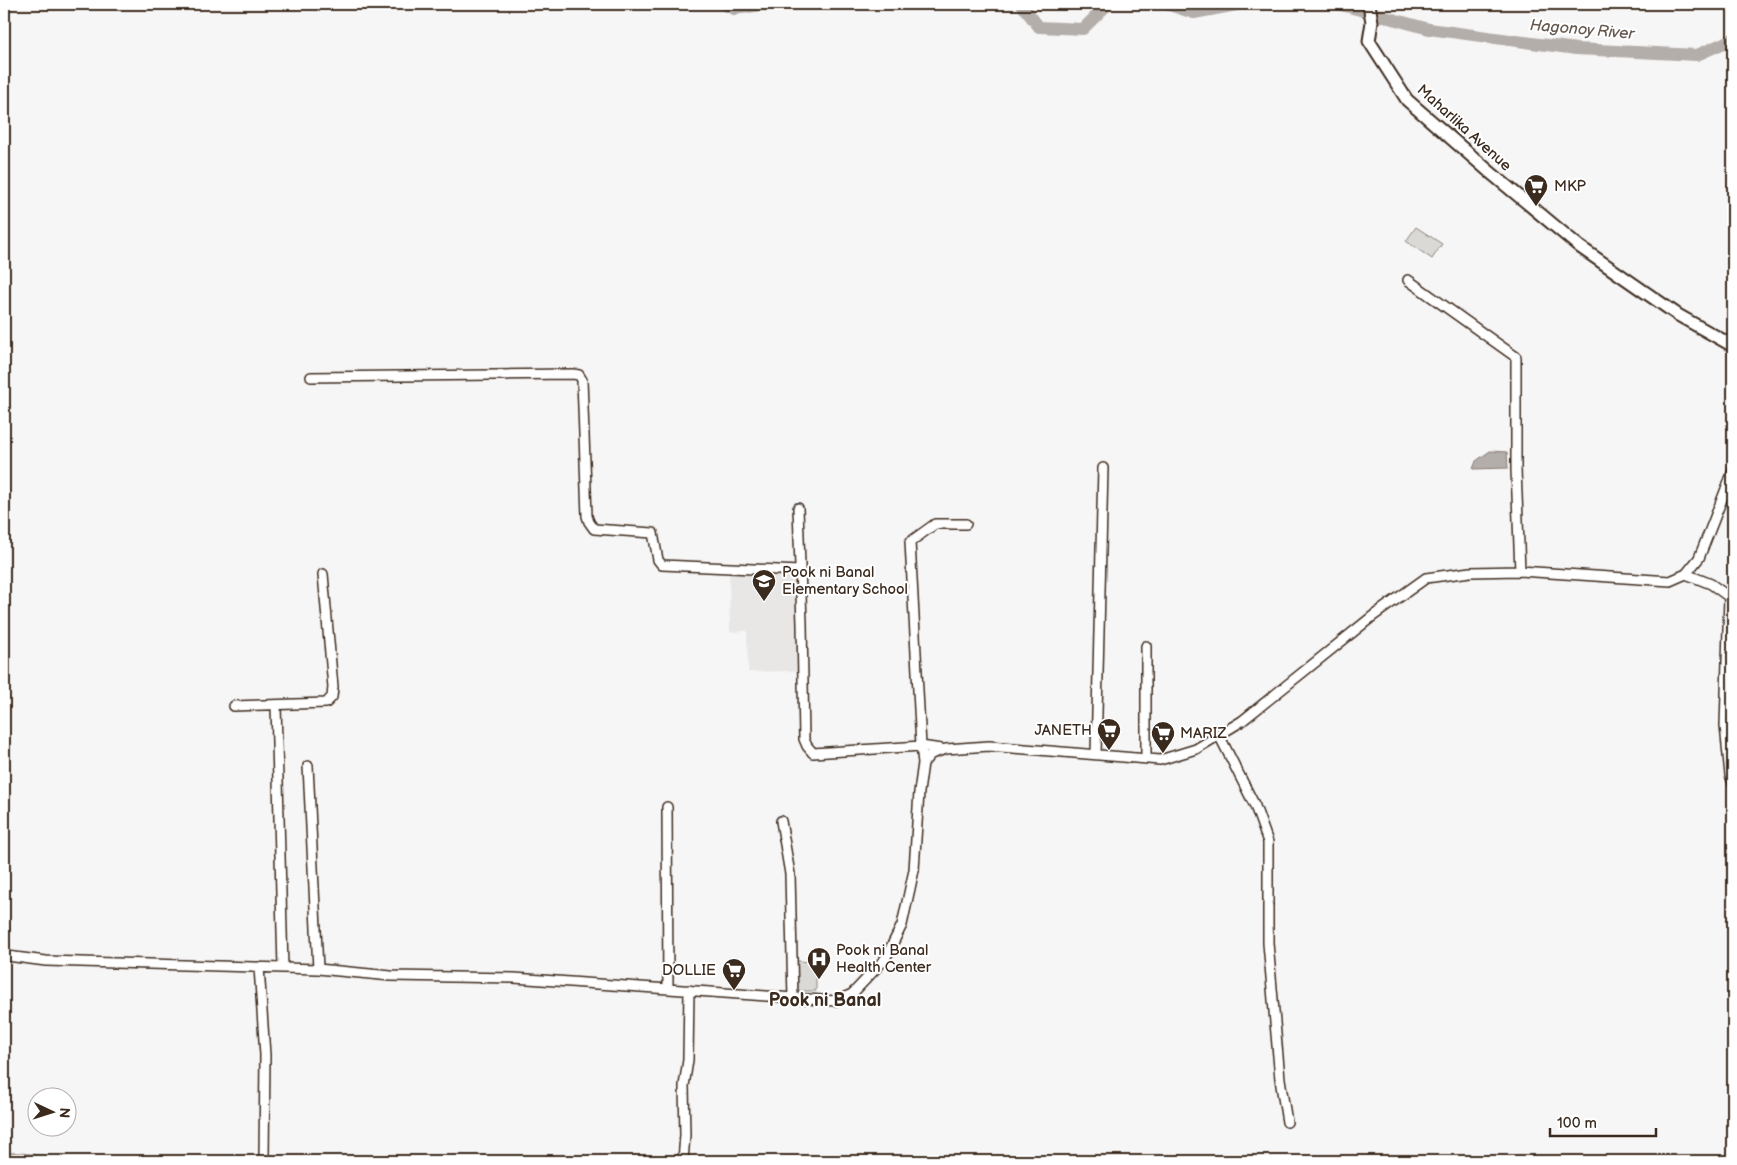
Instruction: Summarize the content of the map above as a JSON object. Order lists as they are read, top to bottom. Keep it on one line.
{"streets":{"main road":["Maharlika Avenue"]},"districts":["Pook ni Banal"],"water":["Hagonoy River"],"places":{"supermarket":["MKP","JANETH","MARIZ","DOLLIE"],"school or university":["Pook ni Banal Elementary School"],"hospital":["Pook ni Banal Health Center"]},"scale_bar":"100 m","north":"right"}
